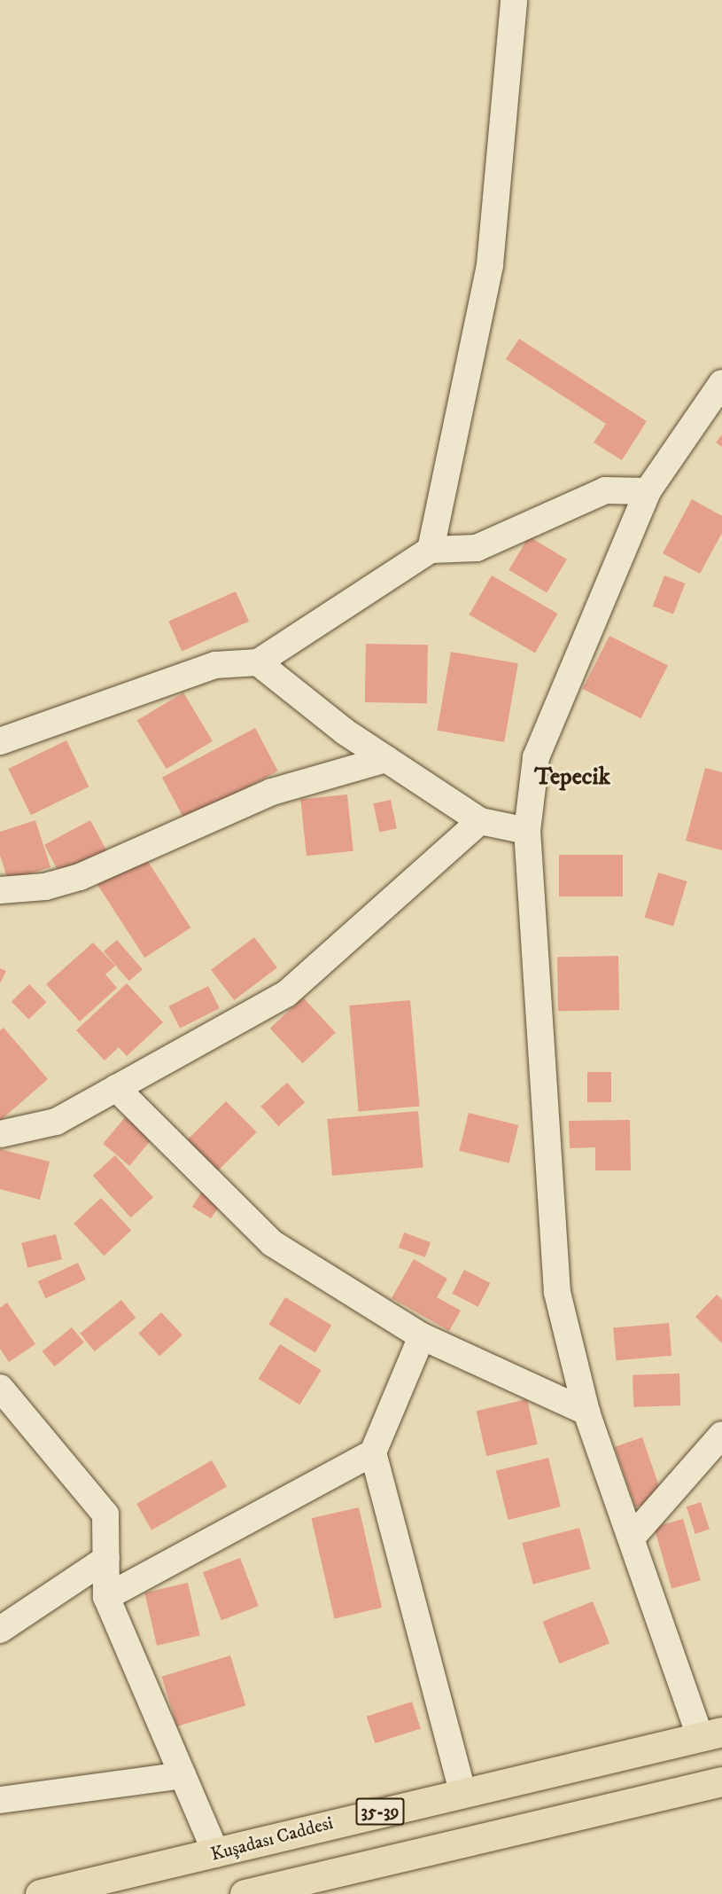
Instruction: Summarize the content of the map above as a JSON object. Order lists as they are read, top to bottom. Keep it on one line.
{"streets":{"main road":["35-39","Kuşadası Caddesi"]},"districts":["Tepecik"]}
